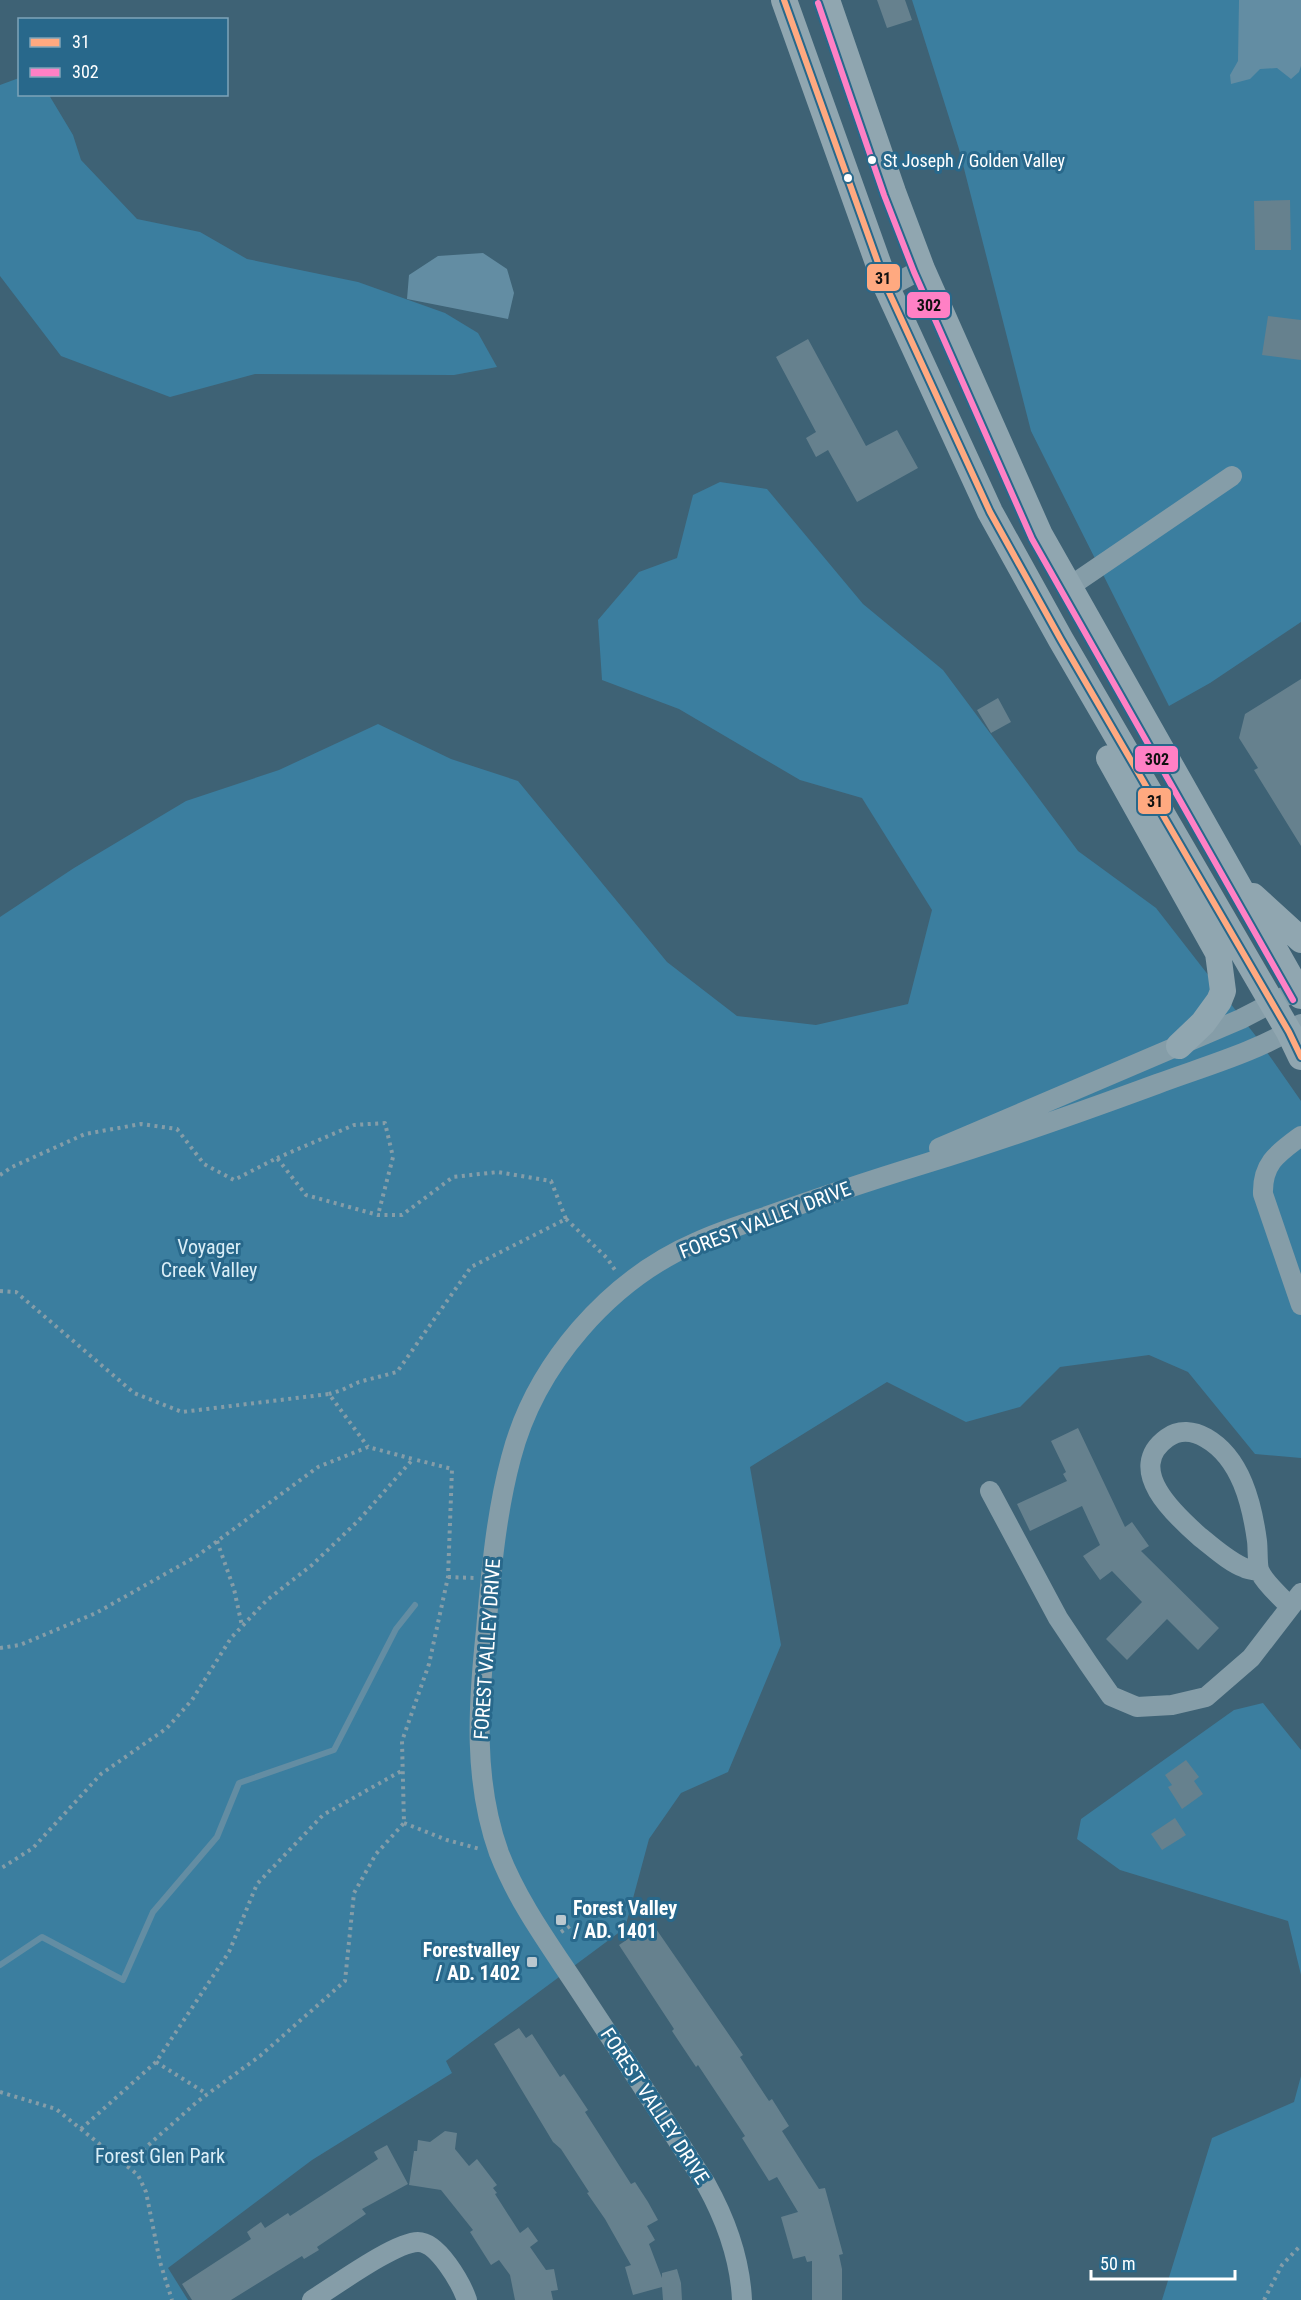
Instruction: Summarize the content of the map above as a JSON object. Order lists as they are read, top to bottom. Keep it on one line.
{"streets":{"street":["FOREST VALLEY DRIVE"]},"parks":["Voyager Creek Valley","Forest Glen Park"],"places":{"other":["St Joseph / Golden Valley"],"transit":["Forest Valley / AD. 1401","Forestvalley / AD. 1402"]},"lines":["transit line 31","transit line 302"],"legend":["31","302"],"scale_bar":"50 m"}
